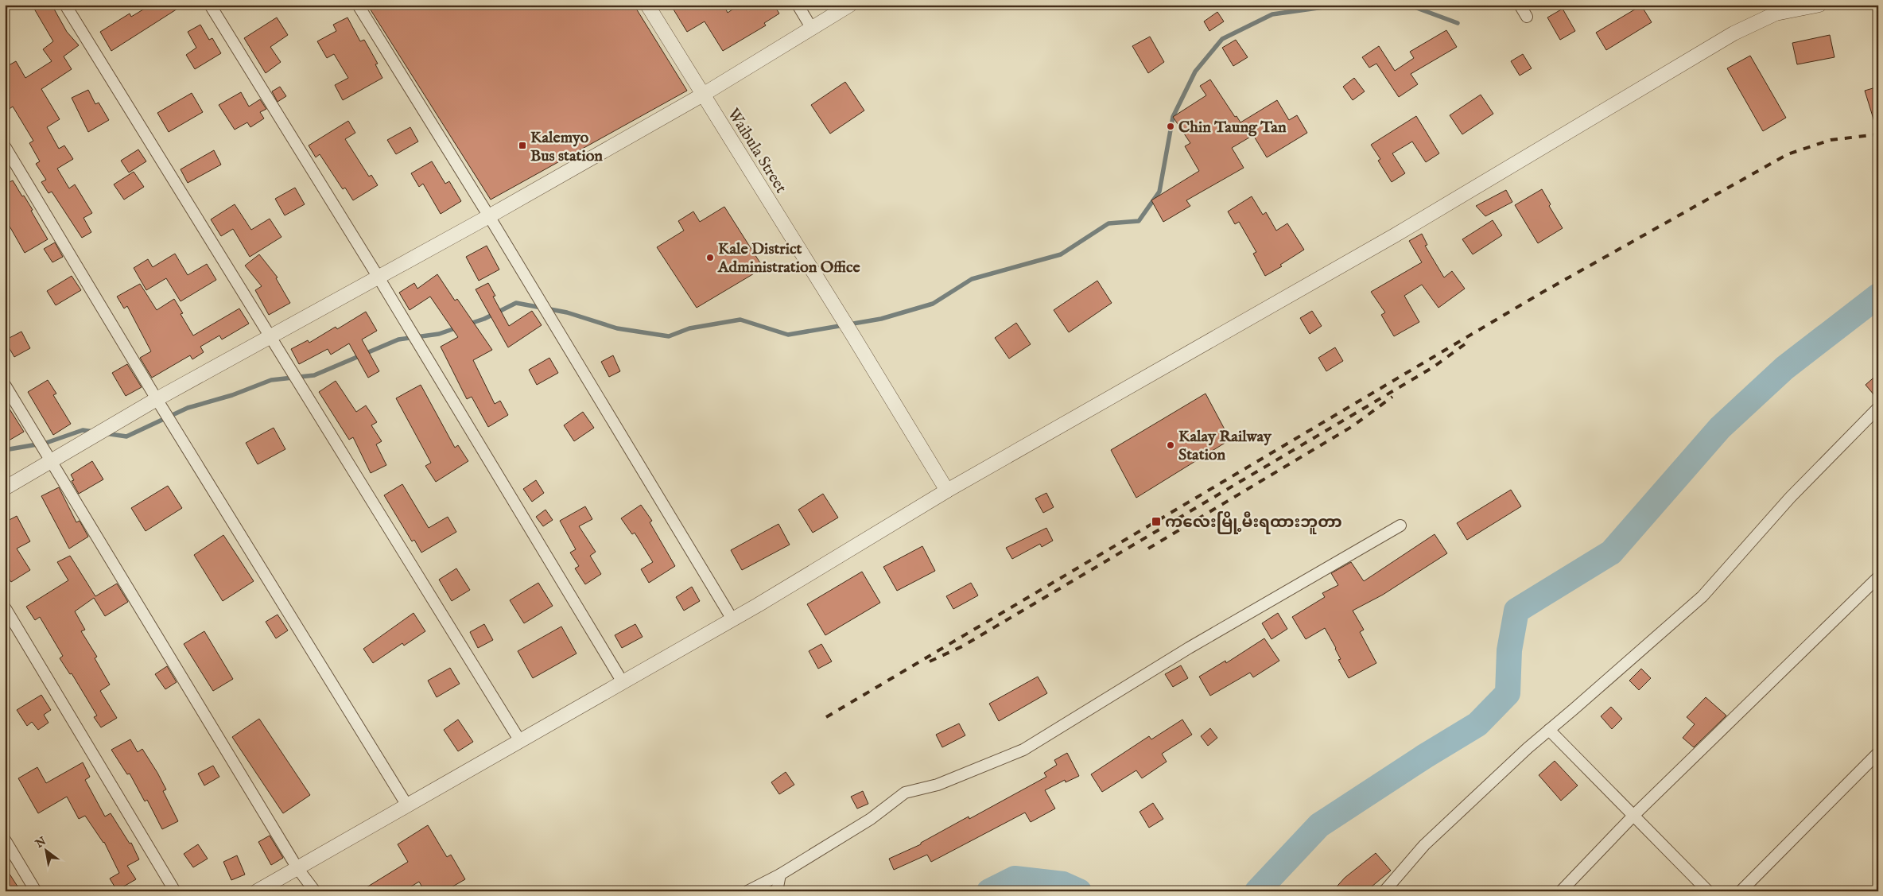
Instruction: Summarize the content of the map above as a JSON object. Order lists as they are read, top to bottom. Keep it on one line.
{"streets":{"street":["Waibula Street"]},"places":{"other":["Chin Taung Tan","Kale District Administration Office","Kalay Railway Station"],"transit":["Kalemyo Bus station","ကလေးမြို့မီးရထားဘူတာ"]},"north":"top left"}
